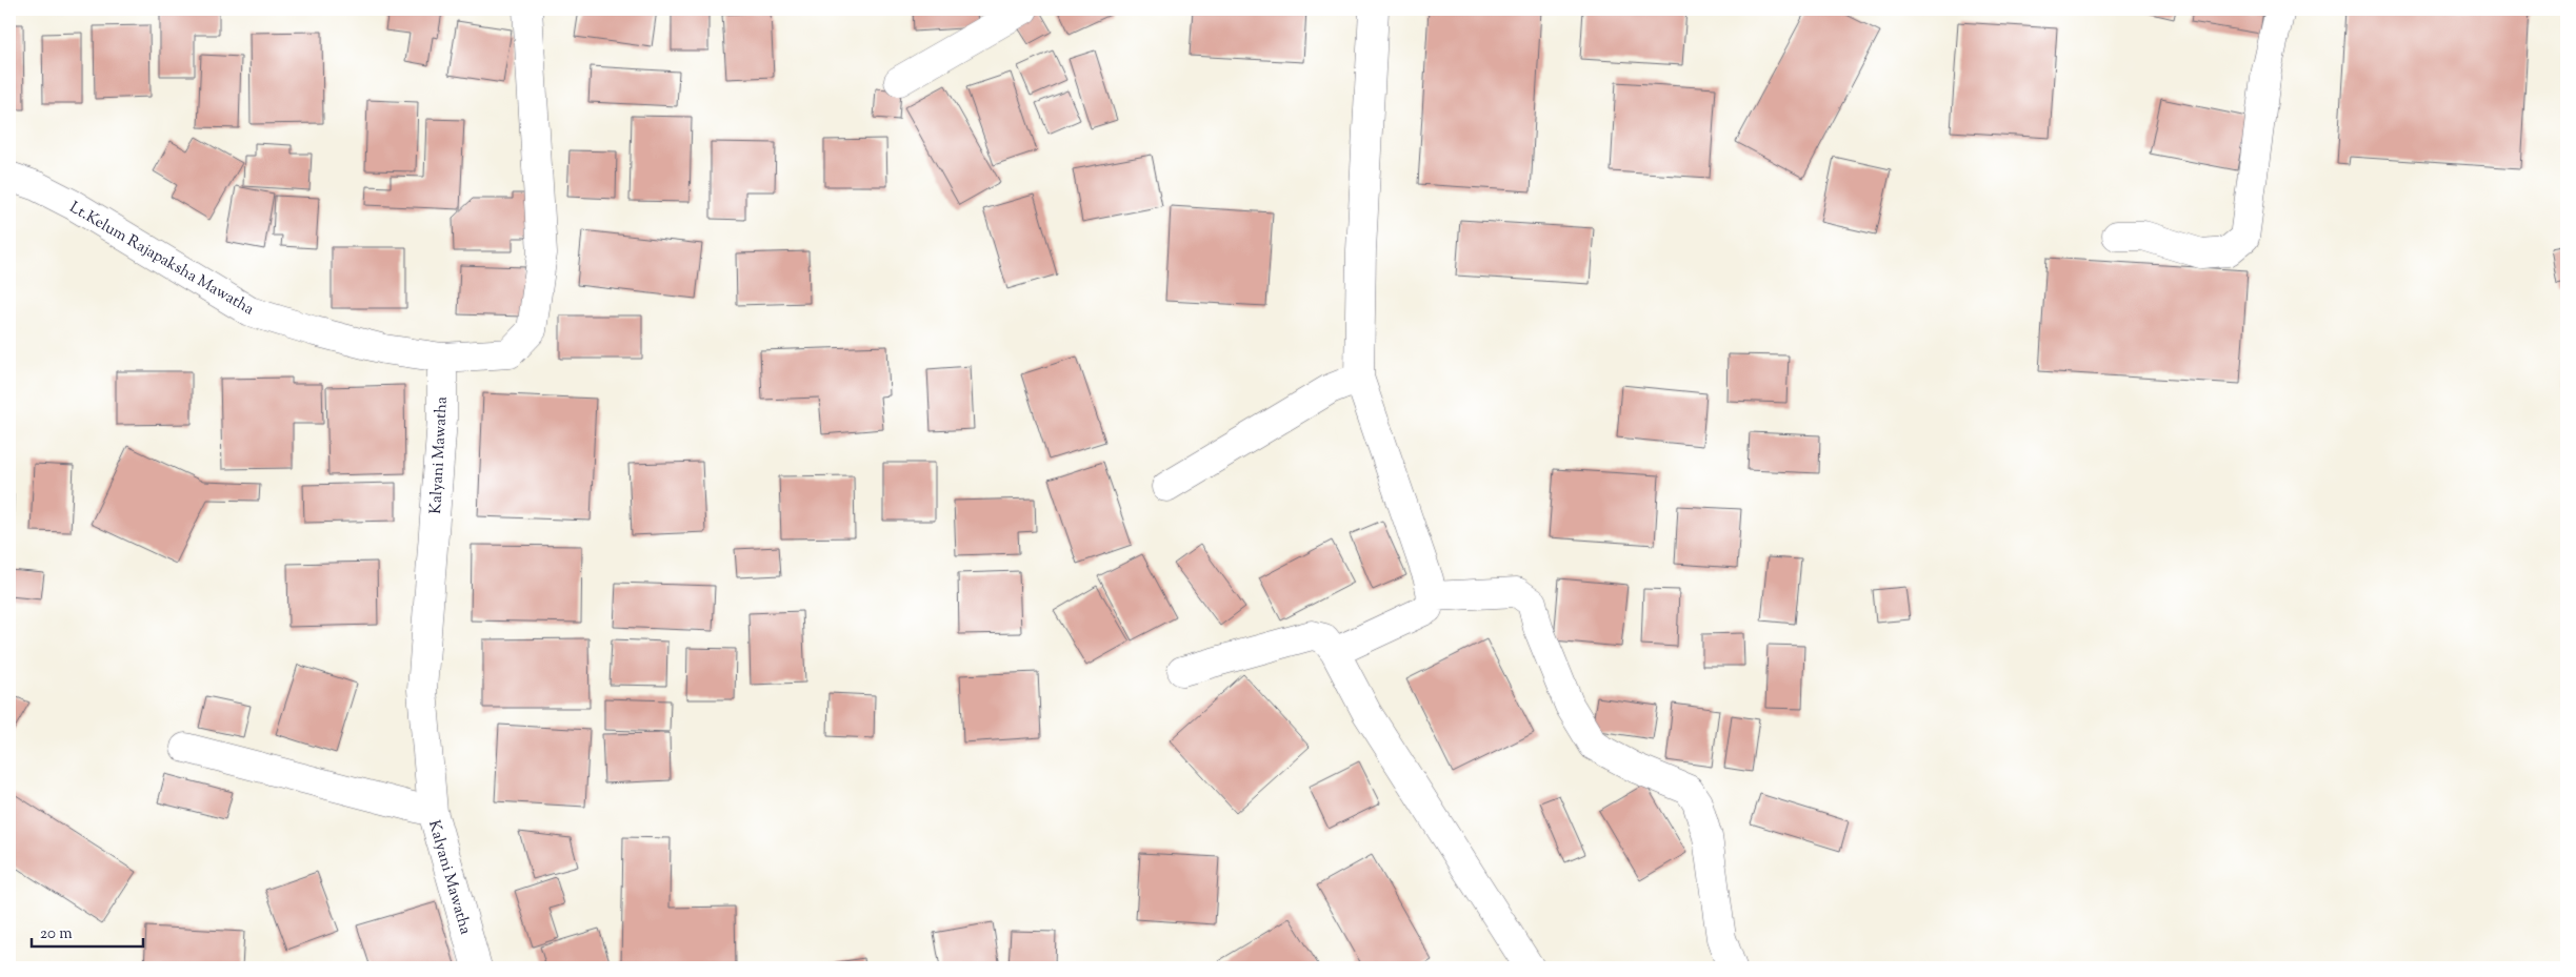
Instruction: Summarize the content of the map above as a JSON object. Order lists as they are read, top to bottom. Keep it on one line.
{"streets":{"street":["Lt.Kelum Rajapaksha Mawatha","Kalyani Mawatha"]},"crossings":[["Lt.Kelum Rajapaksha Mawatha","Kalyani Mawatha"]],"scale_bar":"20 m"}
